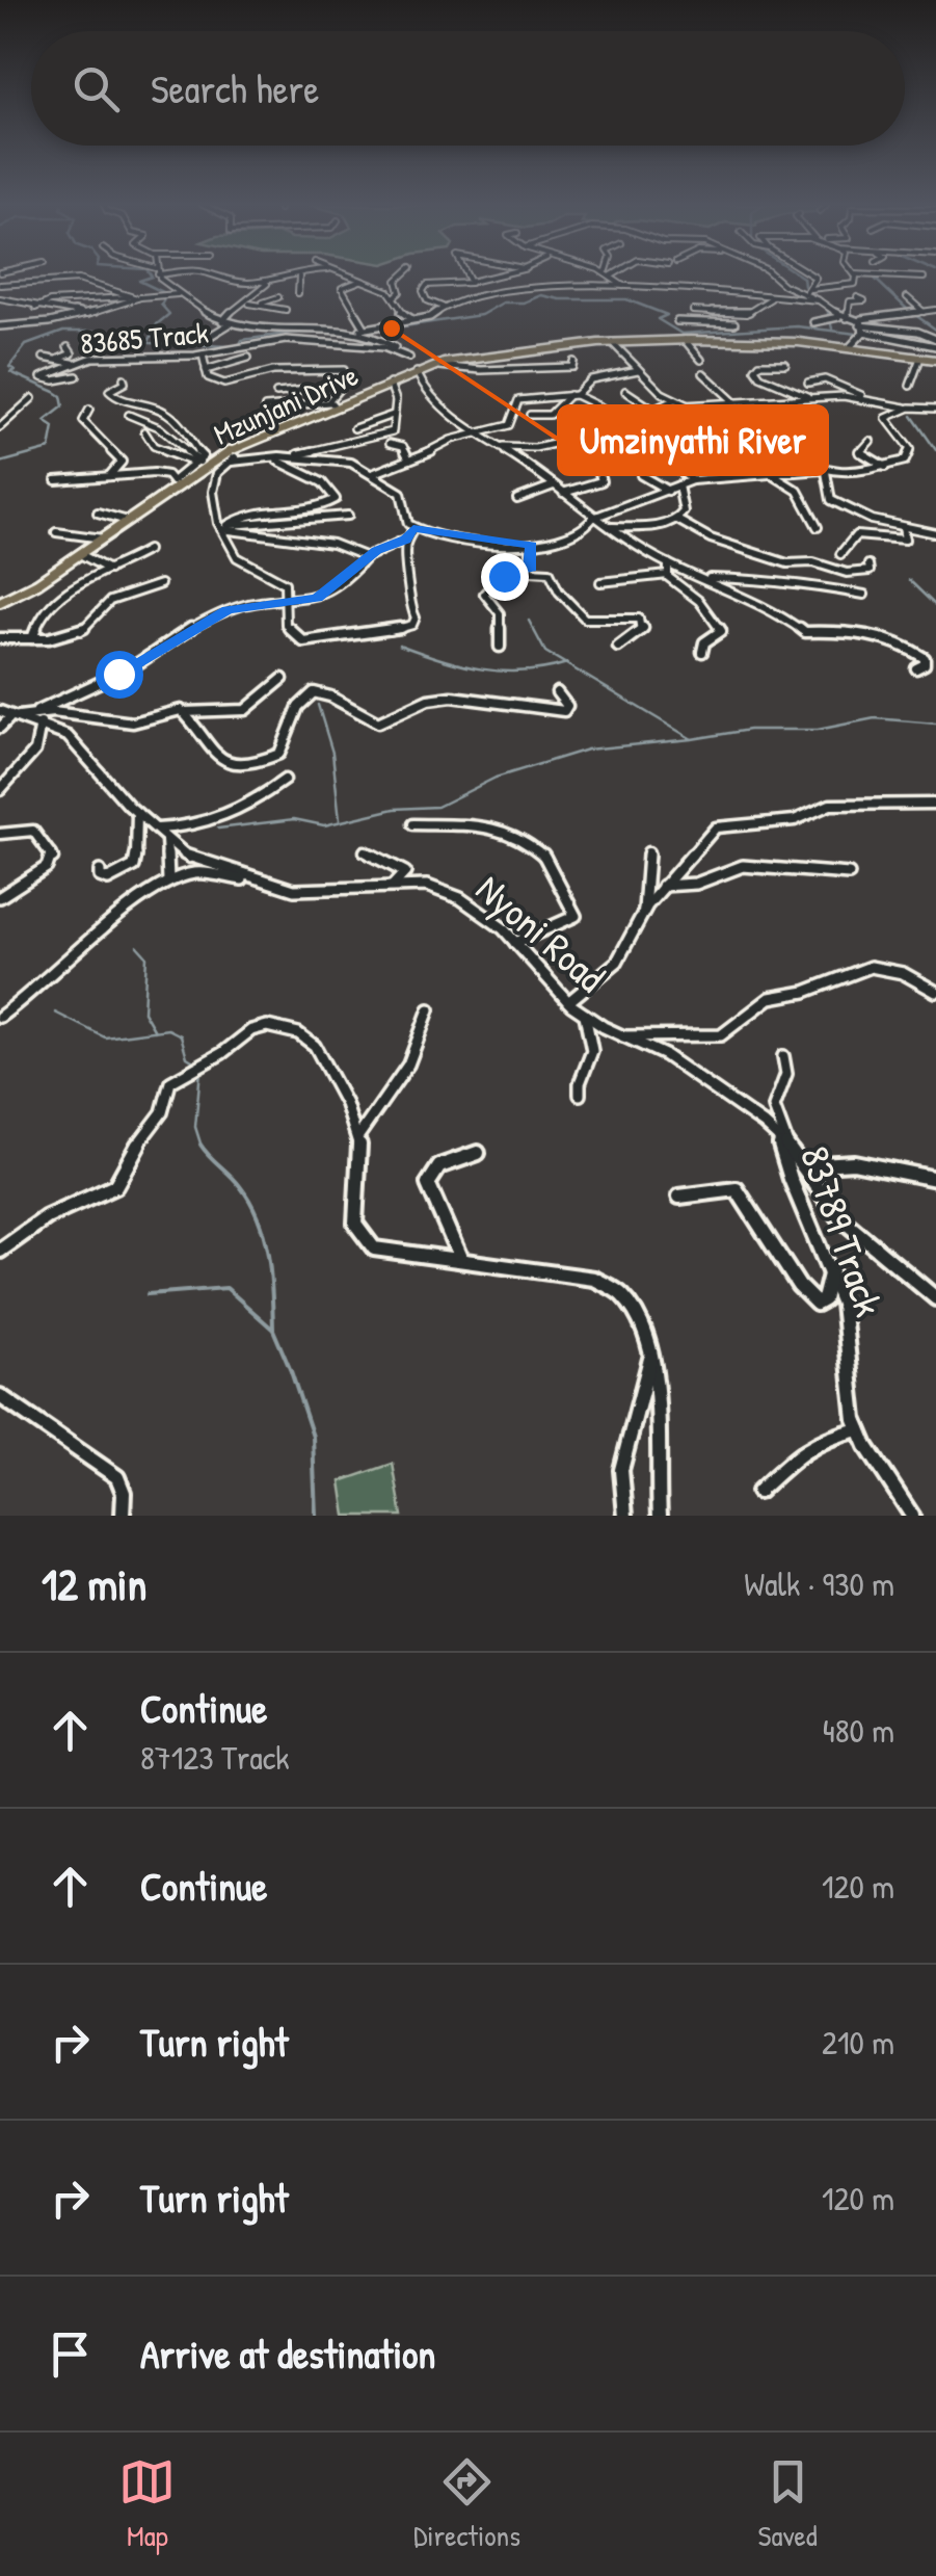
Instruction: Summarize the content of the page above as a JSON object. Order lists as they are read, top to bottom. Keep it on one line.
{"streets":{"main road":["Mzunjani Drive"],"street":["83685 Track","Nyoni Road","83789 Track"]},"crossings":[["Nyoni Road","83789 Track"]],"places":["Umzinyathi River"],"page":{"search":"Search here","heading":["12 min","Walk · 930 m"],"list":[["Continue","87123 Track","480 m"],["Continue","120 m"],["Turn right","210 m"],["Turn right","120 m"],"Arrive at destination"],"nav":["Map","Directions","Saved"]}}
